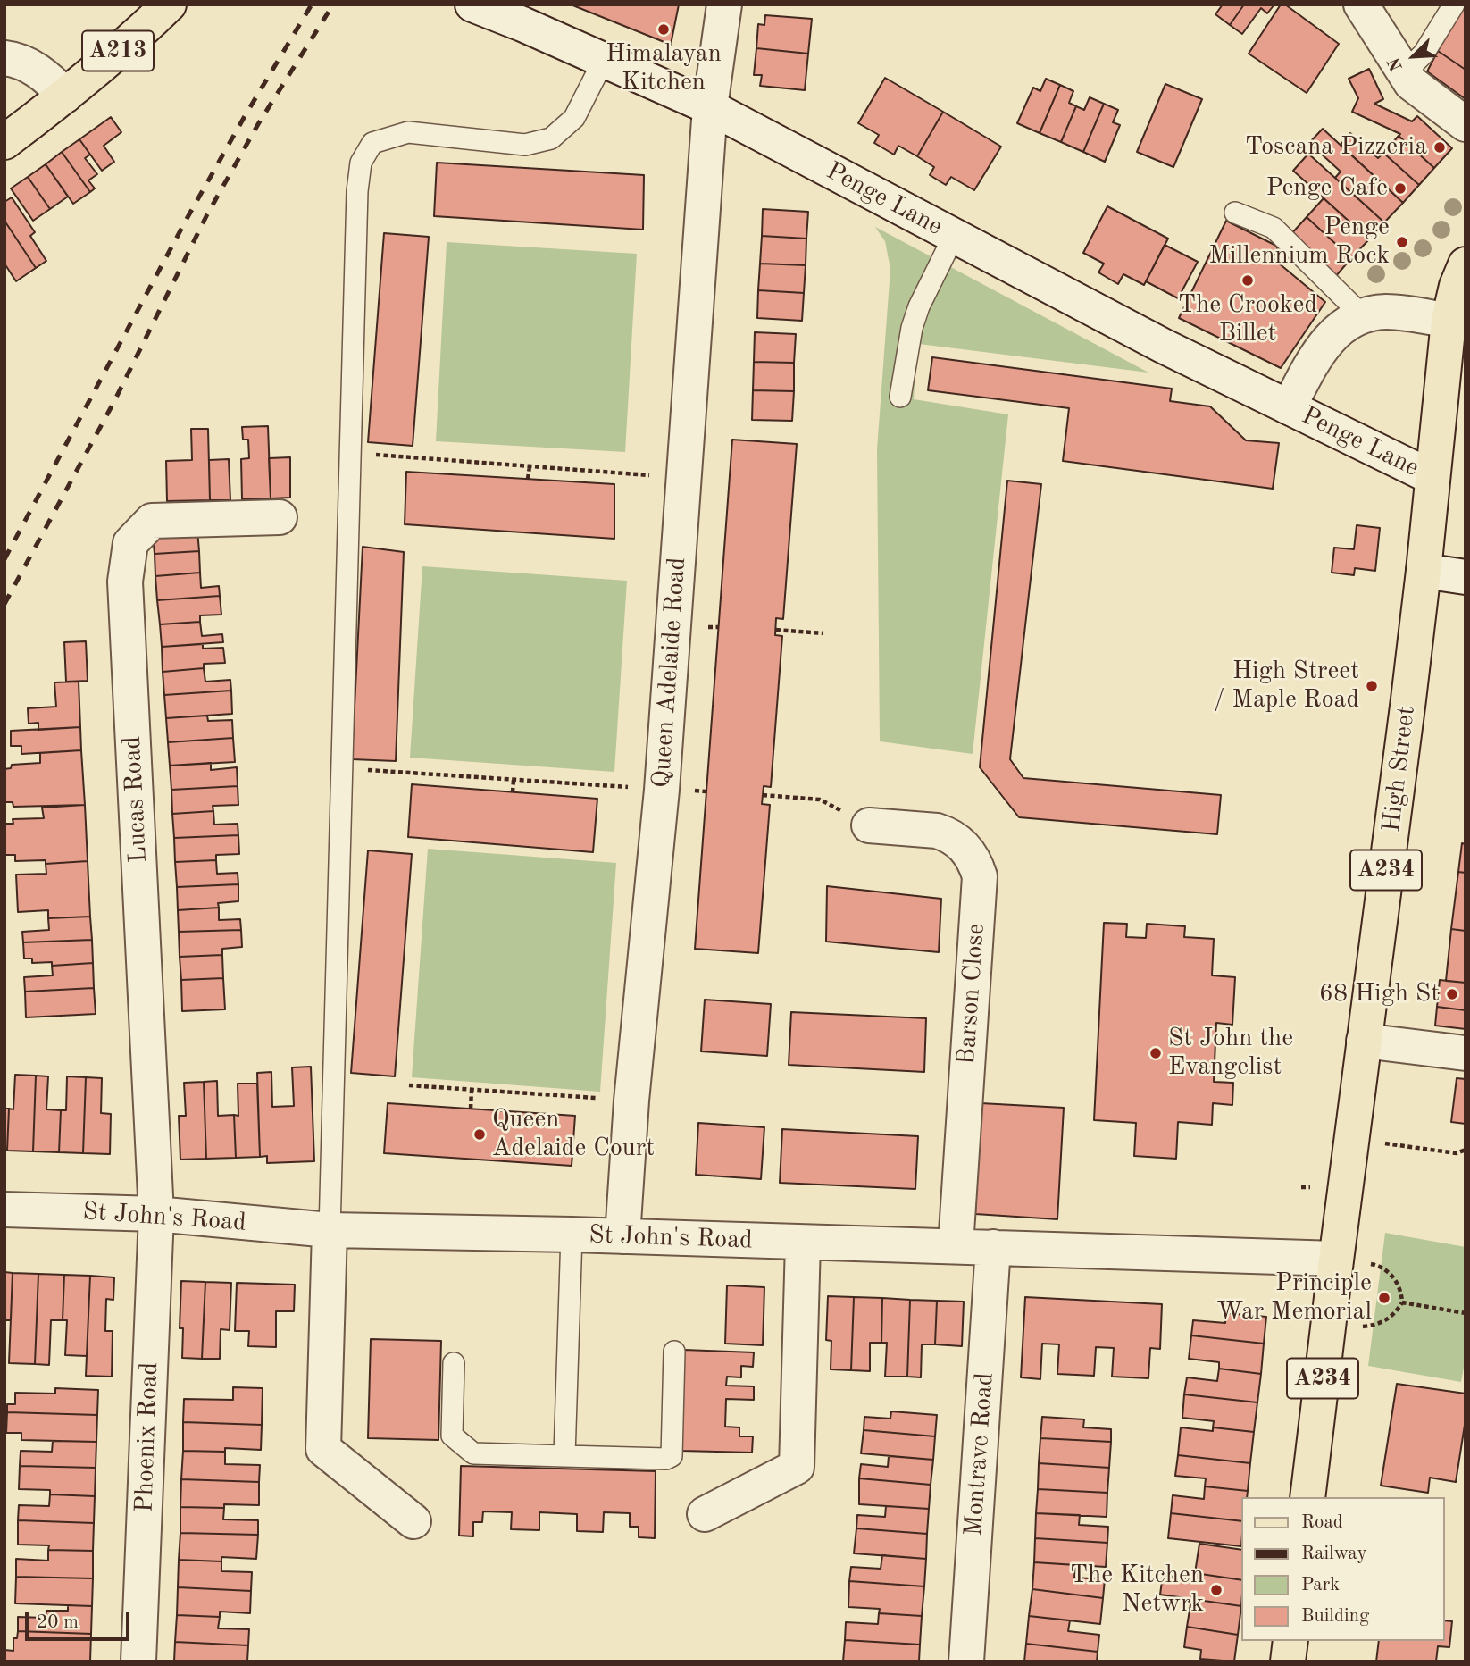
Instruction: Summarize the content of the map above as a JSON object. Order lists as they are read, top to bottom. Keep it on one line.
{"streets":{"main road":["A213","High Street","A234"],"street":["Penge Lane","Queen Adelaide Road","Lucas Road","Barson Close","St John's Road","Phoenix Road","Montrave Road"]},"crossings":[["Penge Lane","Queen Adelaide Road"],["Penge Lane","High Street"],["Queen Adelaide Road","St John's Road"],["High Street","St John's Road"],["Lucas Road","St John's Road"],["Lucas Road","Phoenix Road"],["Barson Close","St John's Road"],["St John's Road","Phoenix Road"],["St John's Road","Montrave Road"]],"places":["Himalayan Kitchen","Toscana Pizzeria","Penge Cafe","Penge Millennium Rock","The Crooked Billet","High Street / Maple Road","68 High St","St John the Evangelist","Queen Adelaide Court","Principle War Memorial","The Kitchen Netwrk"],"legend":["Road","Railway","Park","Building"],"scale_bar":"20 m","north":"bottom left"}
